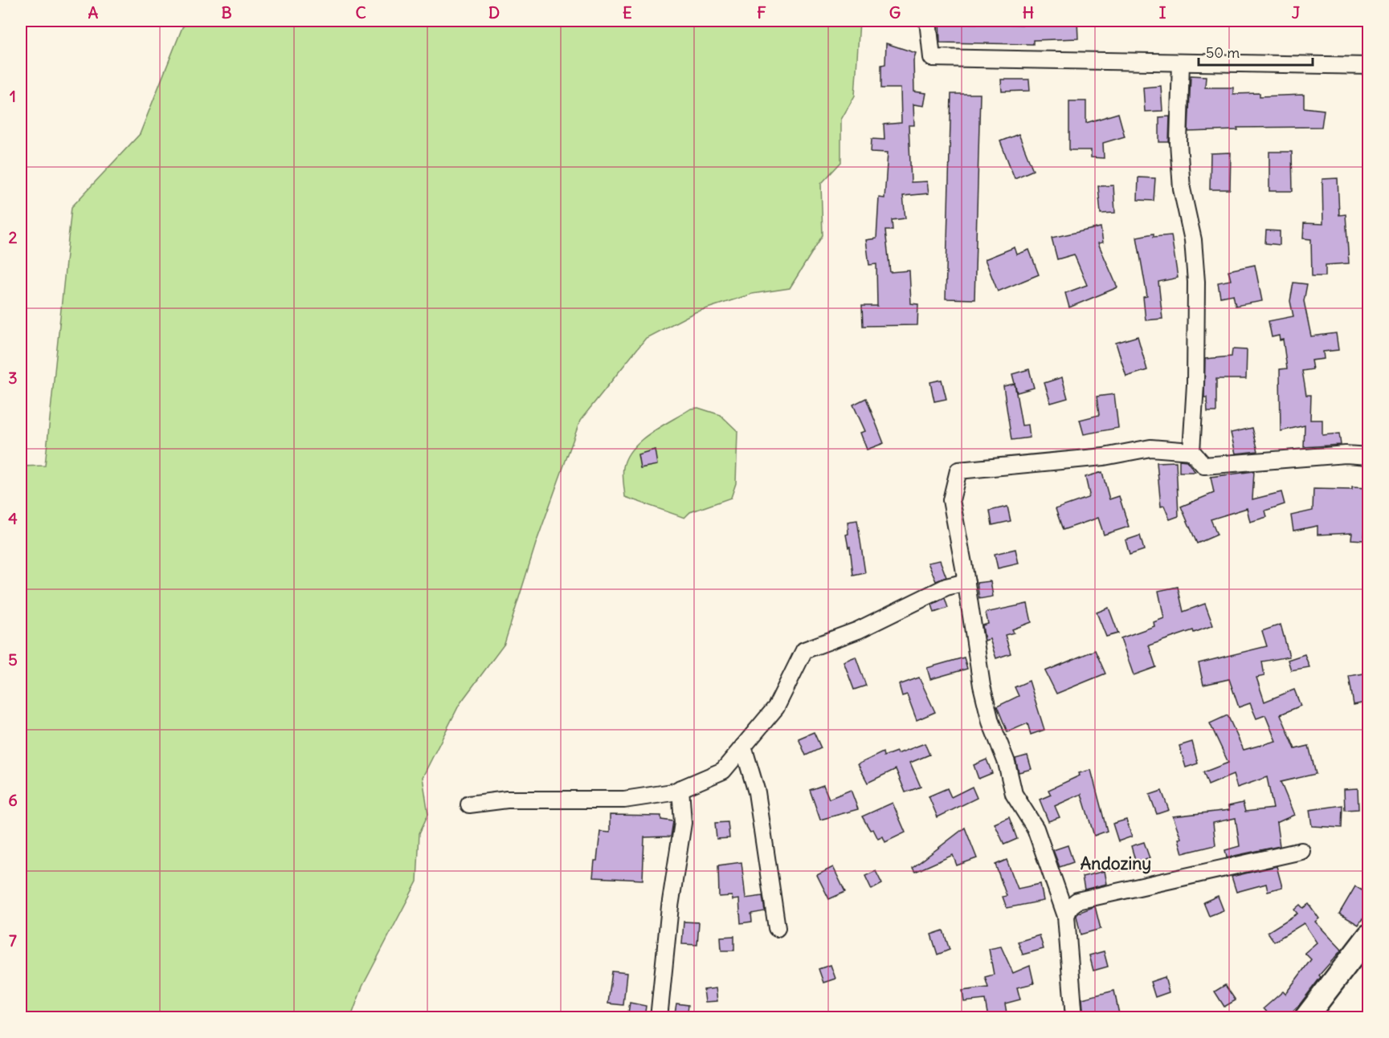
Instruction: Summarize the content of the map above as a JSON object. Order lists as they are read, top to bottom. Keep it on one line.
{"districts":["Andoziny"],"scale_bar":"50 m","grid":{"columns":["A","B","C","D","E","F","G","H","I","J"],"rows":["1","2","3","4","5","6","7"]}}
